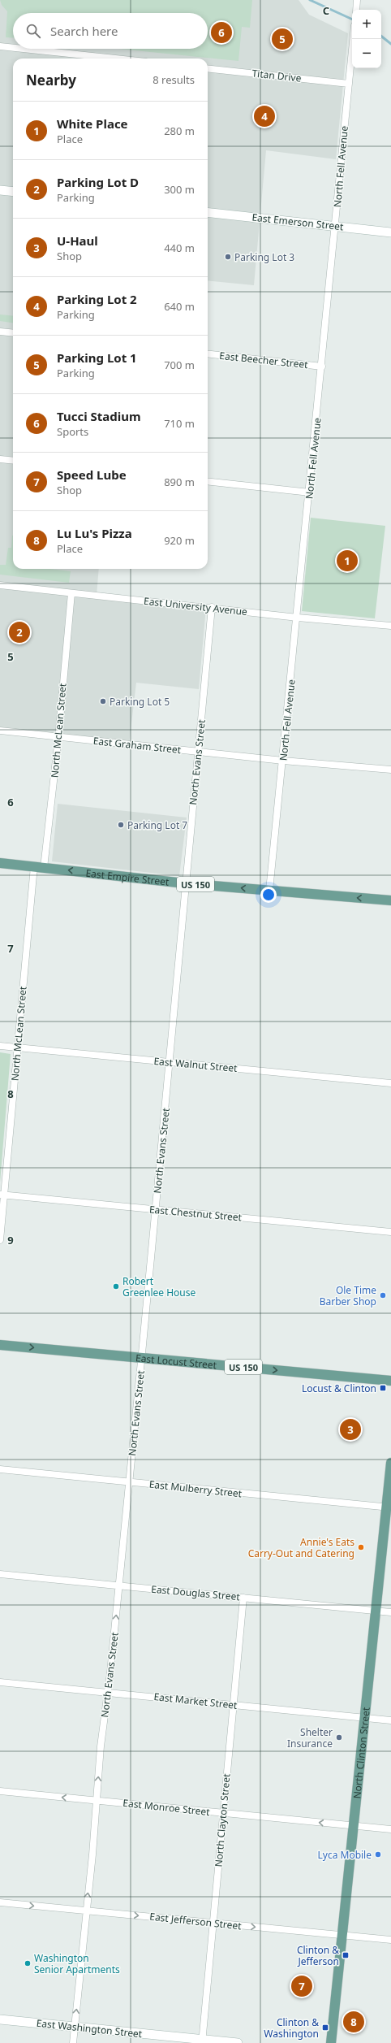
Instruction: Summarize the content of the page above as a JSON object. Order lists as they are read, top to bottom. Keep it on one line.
{"streets":{"main road":["East Emerson Street","East Empire Street","US 150","East Locust Street","North Clinton Street","East Washington Street"],"street":["Titan Drive","North Fell Avenue","East Beecher Street","East University Avenue","North McLean Street","East Graham Street","North Evans Street","East Walnut Street","East Chestnut Street","East Mulberry Street","East Douglas Street","East Market Street","East Monroe Street","North Clayton Street","East Jefferson Street"]},"crossings":[["Titan Drive","North Fell Avenue"],["North Fell Avenue","East Emerson Street"],["North Fell Avenue","East Beecher Street"],["North Fell Avenue","East University Avenue"],["North Fell Avenue","East Graham Street"],["North Fell Avenue","East Empire Street"],["East University Avenue","North McLean Street"],["East University Avenue","North Evans Street"],["North McLean Street","East Graham Street"],["North McLean Street","East Empire Street"],["North McLean Street","East Walnut Street"],["North McLean Street","East Chestnut Street"],["East Graham Street","North Evans Street"],["North Evans Street","East Empire Street"],["North Evans Street","East Walnut Street"],["North Evans Street","East Chestnut Street"],["North Evans Street","East Locust Street"],["North Evans Street","East Mulberry Street"],["North Evans Street","East Douglas Street"],["North Evans Street","East Market Street"],["North Evans Street","East Monroe Street"],["North Evans Street","East Jefferson Street"],["North Evans Street","East Washington Street"],["East Mulberry Street","North Clinton Street"],["East Douglas Street","North Clinton Street"],["East Douglas Street","North Clayton Street"],["East Market Street","North Clinton Street"],["East Market Street","North Clayton Street"],["North Clinton Street","East Monroe Street"],["North Clinton Street","East Jefferson Street"],["East Monroe Street","North Clayton Street"],["North Clayton Street","East Jefferson Street"],["North Clayton Street","East Washington Street"]],"one_way":["East Empire Street","East Locust Street","East Monroe Street","East Jefferson Street"],"places":{"other":["Parking Lot 3","Parking Lot 5","Parking Lot 7","Robert Greenlee House","Ole Time Barber Shop","Annie's Eats Carry-Out and Catering","Shelter Insurance","Lyca Mobile","Washington Senior Apartments"],"transit":["Locust & Clinton","Clinton & Jefferson","Clinton & Washington"]},"page":{"map_buttons":["+","−"],"search":"Search here","pins":["6","5","4","1","2","3","7","8"],"heading":["Nearby","8 results"],"list":[{"mark":"1","name":"White Place","note":"Place","value":"280 m"},{"mark":"2","name":"Parking Lot D","note":"Parking","value":"300 m"},{"mark":"3","name":"U-Haul","note":"Shop","value":"440 m"},{"mark":"4","name":"Parking Lot 2","note":"Parking","value":"640 m"},{"mark":"5","name":"Parking Lot 1","note":"Parking","value":"700 m"},{"mark":"6","name":"Tucci Stadium","note":"Sports","value":"710 m"},{"mark":"7","name":"Speed Lube","note":"Shop","value":"890 m"},{"mark":"8","name":"Lu Lu's Pizza","note":"Place","value":"920 m"}]},"grid":{"columns":["C"],"rows":["5","6","7","8","9"]}}
